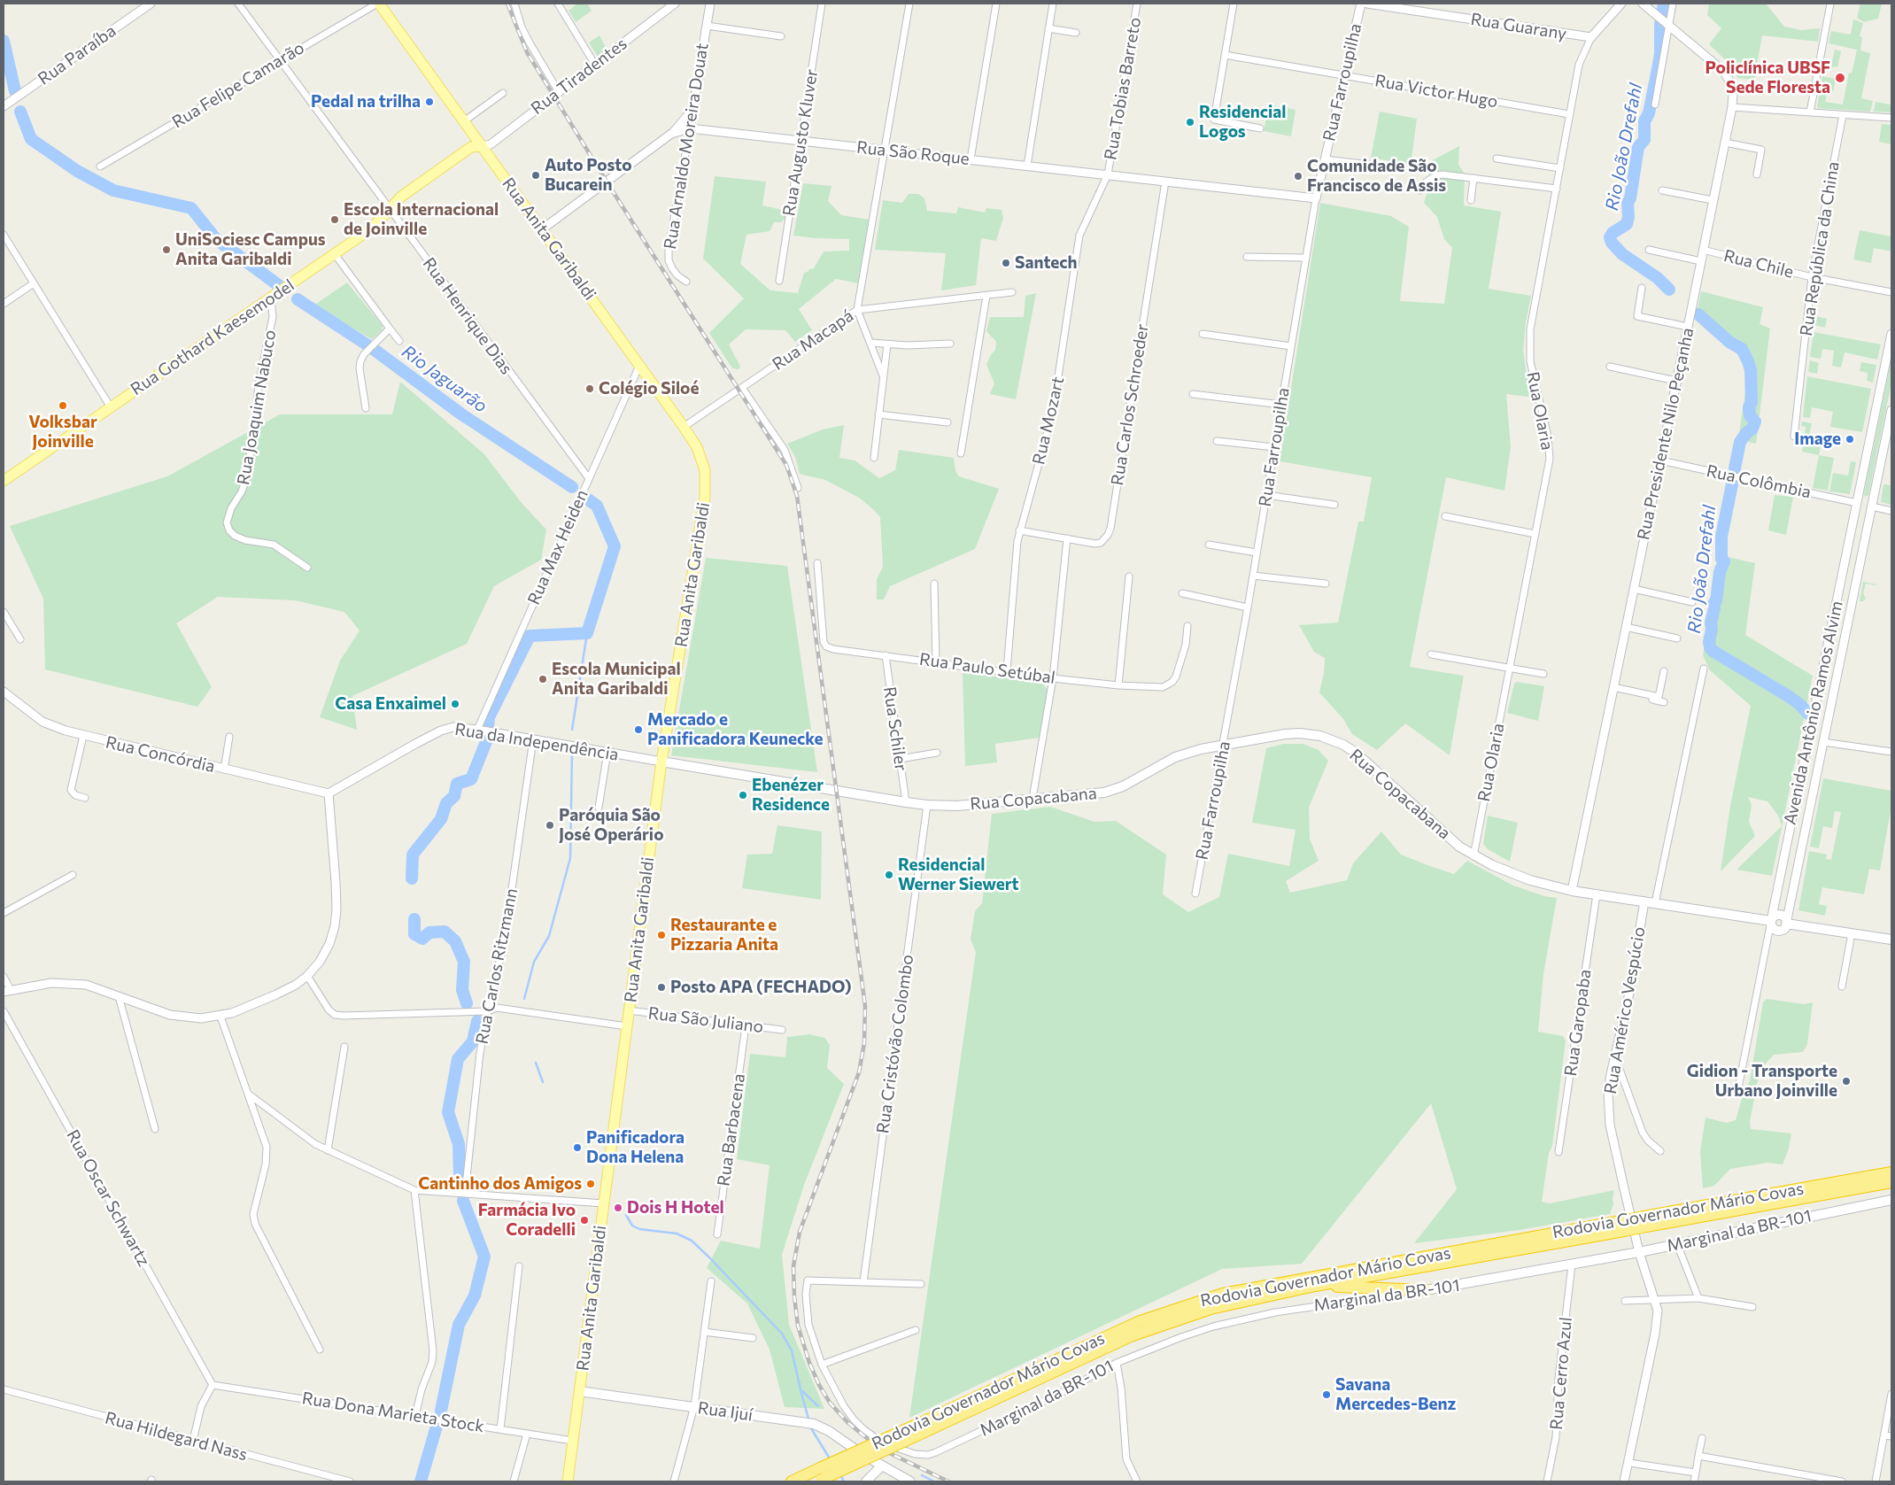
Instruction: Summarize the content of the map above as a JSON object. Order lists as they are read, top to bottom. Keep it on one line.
{"streets":{"highway":["Rodovia Governador Mário Covas"],"main road":["Rua Anita Garibaldi","Rua Gothard Kaesemodel","Rua Copacabana","Marginal da BR-101","Rua Ijuí"],"street":["Rua Guarany","Rua Paraíba","Rua Tiradentes","Rua Farroupilha","Rua Felipe Camarão","Rua Tobias Barreto","Rua Victor Hugo","Rua Augusto Kluver","Rua Arnaldo Moreira Douat","Rua São Roque","Rua República da China","Rua Chile","Rua Henrique Dias","Rua Macapá","Rua Carlos Schroeder","Rua Joaquim Nabuco","Rua Olaria","Rua Mozart","Rua Presidente Nilo Peçanha","Rua Colômbia","Rua Max Heiden","Rua Paulo Setúbal","Avenida Antônio Ramos Alvim","Rua Schiler","Rua da Independência","Rua Concórdia","Rua Carlos Ritzmann","Rua Américo Vespúcio","Rua São Juliano","Rua Garopaba","Rua Cristóvão Colombo","Rua Barbacena","Rua Oscar Schwartz","Rua Cerro Azul","Rua Dona Marieta Stock","Rua Hildegard Nass"]},"crossings":[["Rua Guarany","Rua Olaria"],["Rua Tiradentes","Rua Anita Garibaldi"],["Rua Tiradentes","Rua Gothard Kaesemodel"],["Rua Farroupilha","Rua Victor Hugo"],["Rua Farroupilha","Rua São Roque"],["Rua Farroupilha","Rua Copacabana"],["Rua Felipe Camarão","Rua Anita Garibaldi"],["Rua Felipe Camarão","Rua Henrique Dias"],["Rua Tobias Barreto","Rua São Roque"],["Rua Tobias Barreto","Rua Mozart"],["Rua Victor Hugo","Rua Olaria"],["Rua Augusto Kluver","Rua São Roque"],["Rua Arnaldo Moreira Douat","Rua São Roque"],["Rua São Roque","Rua Anita Garibaldi"],["Rua São Roque","Rua Carlos Schroeder"],["Rua São Roque","Rua Mozart"],["Rua Anita Garibaldi","Rua Gothard Kaesemodel"],["Rua Anita Garibaldi","Rua Macapá"],["Rua Anita Garibaldi","Rua Max Heiden"],["Rua Anita Garibaldi","Rua da Independência"],["Rua Anita Garibaldi","Rua Copacabana"],["Rua Anita Garibaldi","Rua São Juliano"],["Rua Anita Garibaldi","Rua Ijuí"],["Rua Anita Garibaldi","Rua Dona Marieta Stock"],["Rua República da China","Rua Chile"],["Rua Chile","Rua Presidente Nilo Peçanha"],["Rua Henrique Dias","Rua Gothard Kaesemodel"],["Rua Henrique Dias","Rua Max Heiden"],["Rua Gothard Kaesemodel","Rua Joaquim Nabuco"],["Rua Carlos Schroeder","Rua Mozart"],["Rua Olaria","Rua Copacabana"],["Rua Mozart","Rua Paulo Setúbal"],["Rua Presidente Nilo Peçanha","Rua Colômbia"],["Rua Presidente Nilo Peçanha","Rua Copacabana"],["Rua Colômbia","Avenida Antônio Ramos Alvim"],["Rua Max Heiden","Rua da Independência"],["Rua Paulo Setúbal","Rua Schiler"],["Avenida Antônio Ramos Alvim","Rua Copacabana"],["Rua Schiler","Rua Copacabana"],["Rua da Independência","Rua Concórdia"],["Rua da Independência","Rua Copacabana"],["Rua da Independência","Rua Carlos Ritzmann"],["Rua Copacabana","Rua Américo Vespúcio"],["Rua Copacabana","Rua Garopaba"],["Rua Copacabana","Rua Cristóvão Colombo"],["Rua Américo Vespúcio","Marginal da BR-101"],["Rua São Juliano","Rua Barbacena"],["Rua Cristóvão Colombo","Marginal da BR-101"],["Rua Oscar Schwartz","Rua Dona Marieta Stock"],["Marginal da BR-101","Rua Cerro Azul"]],"water":["Rio João Drefahl","Rio Jaguarão"],"places":["Policlínica UBSF Sede Floresta","Pedal na trilha","Residencial Logos","Auto Posto Bucarein","Comunidade São Francisco de Assis","Escola Internacional de Joinville","UniSociesc Campus Anita Garibaldi","Santech","Colégio Siloé","Volksbar Joinville","Image","Escola Municipal Anita Garibaldi","Casa Enxaimel","Mercado e Panificadora Keunecke","Ebenézer Residence","Paróquia São José Operário","Residencial Werner Siewert","Restaurante e Pizzaria Anita","Posto APA (FECHADO)","Gidion - Transporte Urbano Joinville","Panificadora Dona Helena","Cantinho dos Amigos","Dois H Hotel","Farmácia Ivo Coradelli","Savana Mercedes-Benz"]}
